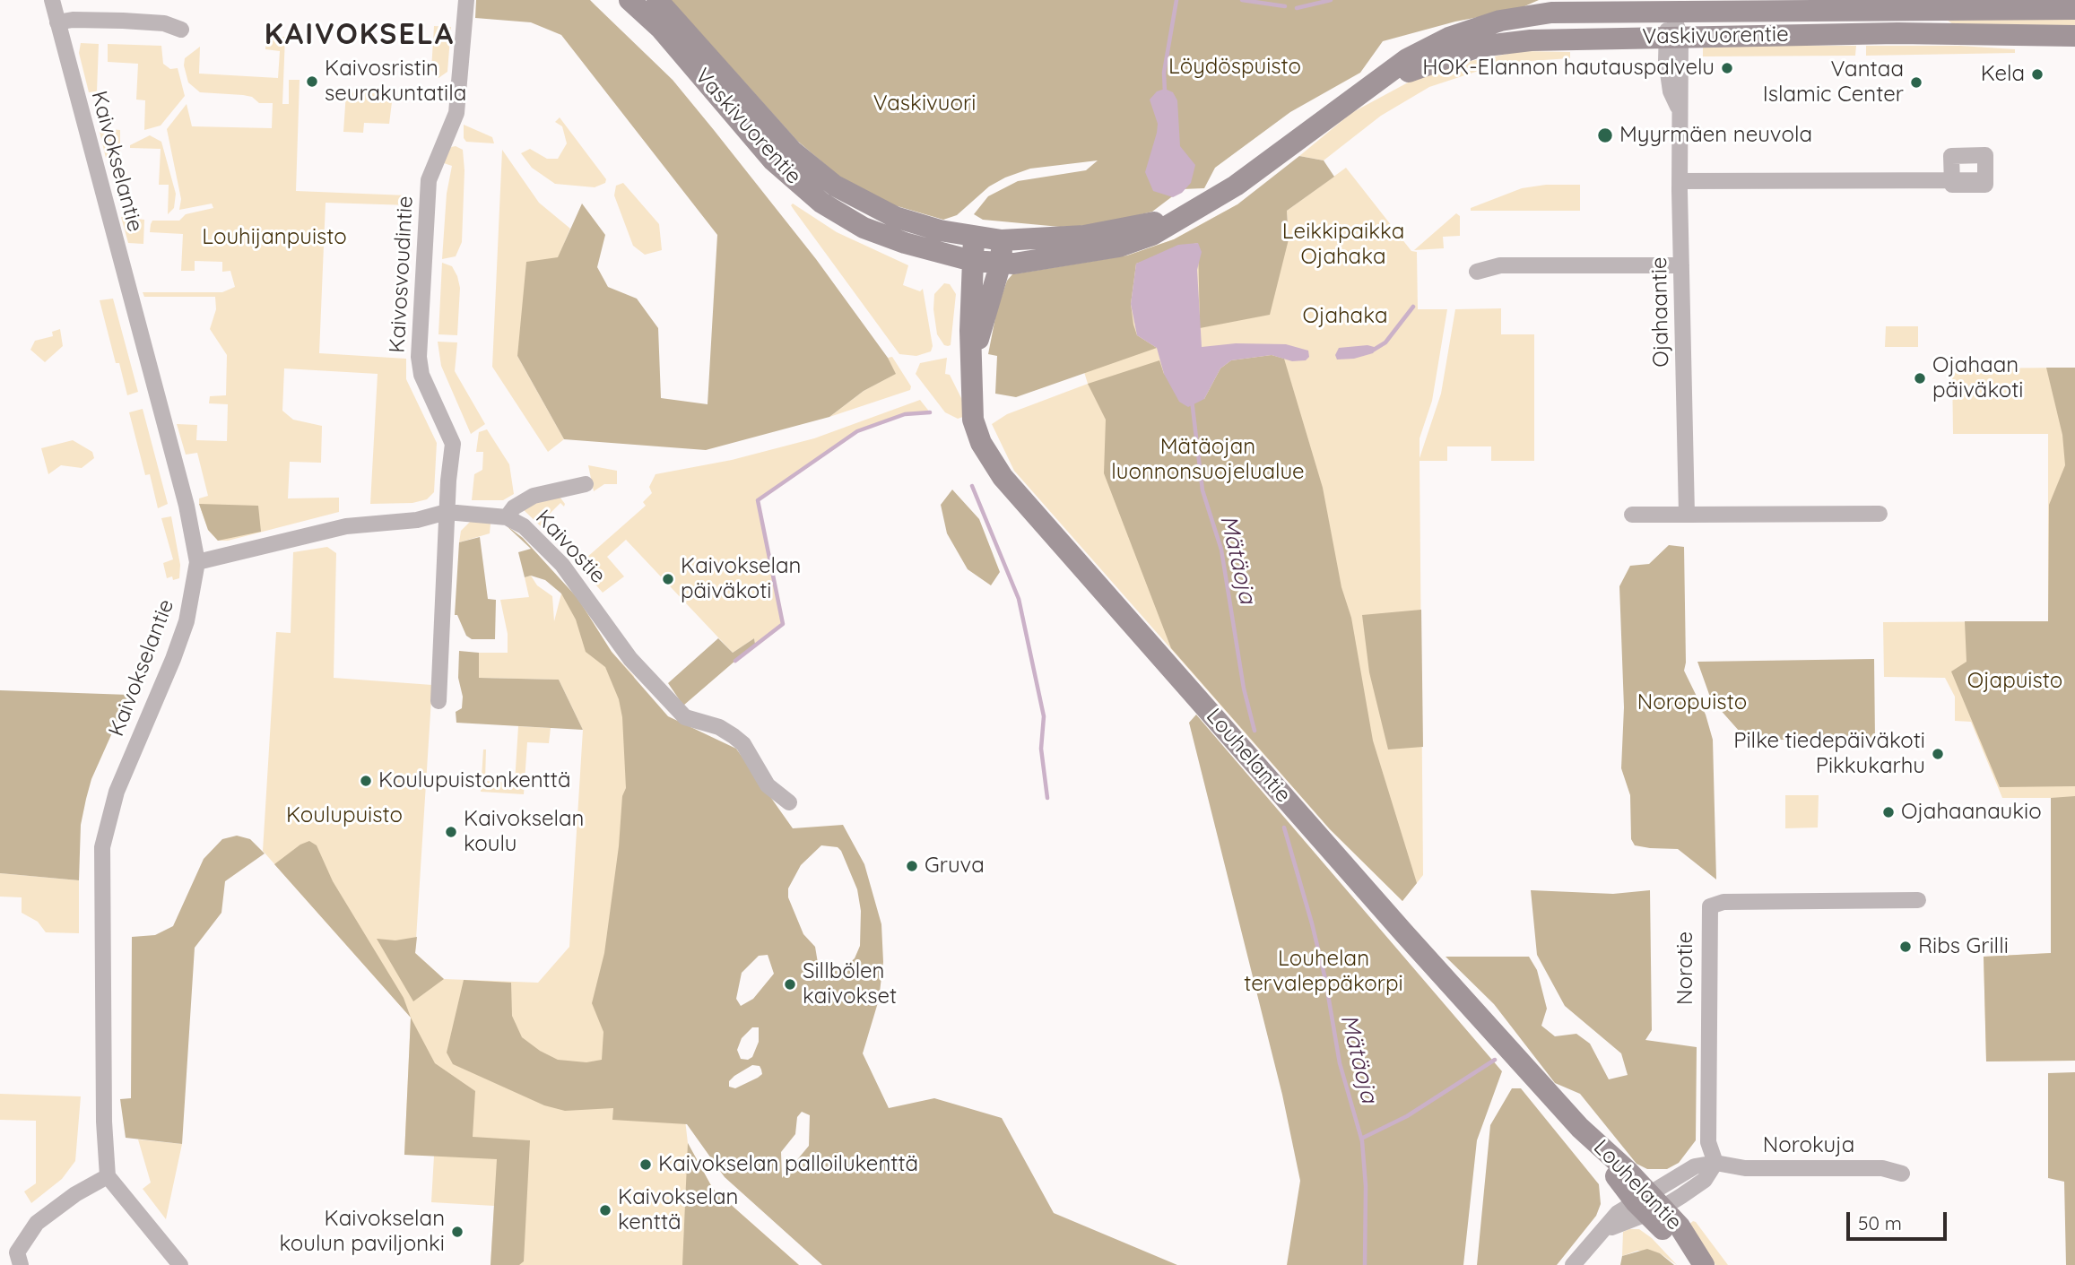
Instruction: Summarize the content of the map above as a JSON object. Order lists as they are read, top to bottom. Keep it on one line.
{"streets":{"main road":["Vaskivuorentie","Louhelantie"],"street":["Kaivokselantie","Kaivosvoudintie","Ojahaantie","Kaivostie","Norotie","Norokuja"]},"crossings":[["Vaskivuorentie","Ojahaantie"],["Vaskivuorentie","Louhelantie"],["Kaivokselantie","Kaivostie"],["Kaivosvoudintie","Kaivostie"],["Norotie","Norokuja"]],"districts":["KAIVOKSELA"],"water":["Mätäoja"],"parks":["Löydöspuisto","Vaskivuori","Leikkipaikka Ojahaka","Louhijanpuisto","Ojahaka","Mätäojan luonnonsuojelualue","Ojapuisto","Noropuisto","Koulupuisto","Louhelan tervaleppäkorpi"],"places":["HOK-Elannon hautauspalvelu","Kela","Kaivosristin seurakuntatila","Vantaa Islamic Center","Myyrmäen neuvola","Ojahaan päiväkoti","Kaivokselan päiväkoti","Pilke tiedepäiväkoti Pikkukarhu","Koulupuistonkenttä","Ojahaanaukio","Kaivokselan koulu","Gruva","Ribs Grilli","Sillbölen kaivokset","Kaivokselan palloilukenttä","Kaivokselan kenttä","Kaivokselan koulun paviljonki"],"scale_bar":"50 m"}
